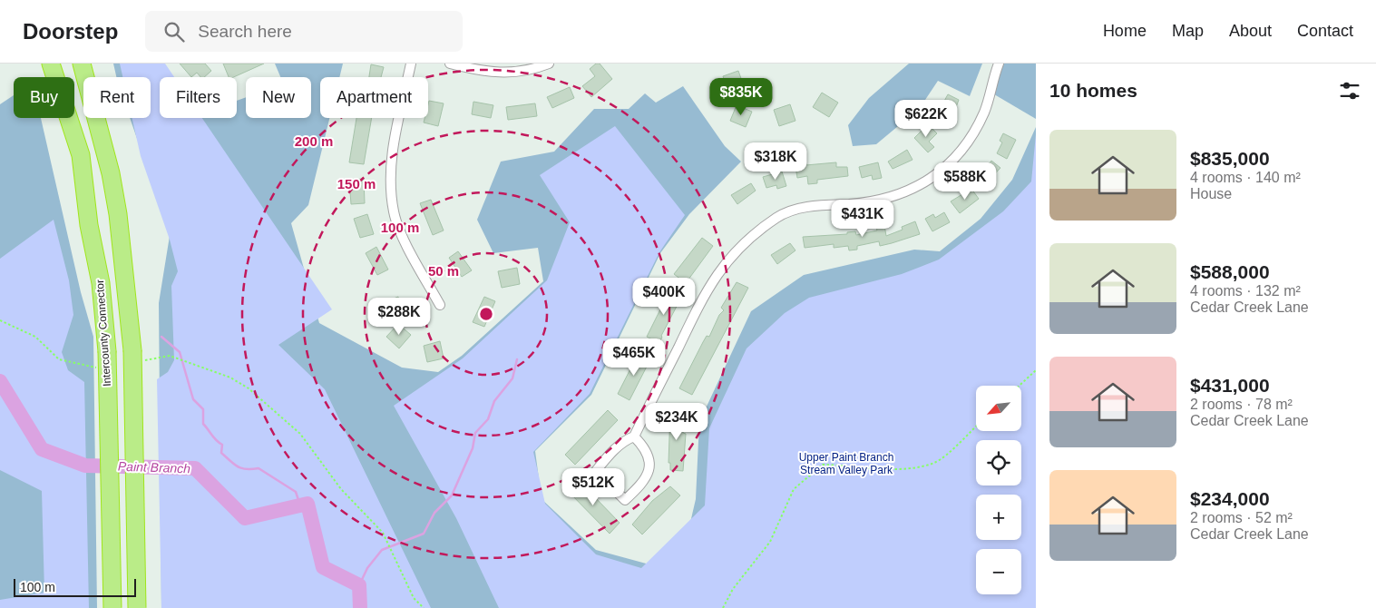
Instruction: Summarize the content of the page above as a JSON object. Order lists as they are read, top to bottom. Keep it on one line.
{"streets":{"highway":["Intercounty Connector"]},"water":["Paint Branch"],"parks":["Upper Paint Branch Stream Valley Park"],"scale_bar":"100 m","north":"bottom left","page":{"header":"Doorstep","search":"Search here","nav":["Home","Map","About","Contact"],"heading":"10 homes","chip":["Buy","Rent","Filters","New","Apartment"],"price":["$835K","$622K","$318K","$588K","$431K","$400K","$288K","$465K","$234K","$512K"],"list":[{"name":"$835,000","note":"4 rooms · 140 m² · House"},{"name":"$588,000","note":"4 rooms · 132 m² · Cedar Creek Lane"},{"name":"$431,000","note":"2 rooms · 78 m² · Cedar Creek Lane"},{"name":"$234,000","note":"2 rooms · 52 m² · Cedar Creek Lane"}],"map_buttons":["+","−"],"scale":"100 m"},"rings":["200 m","150 m","100 m","50 m"]}
